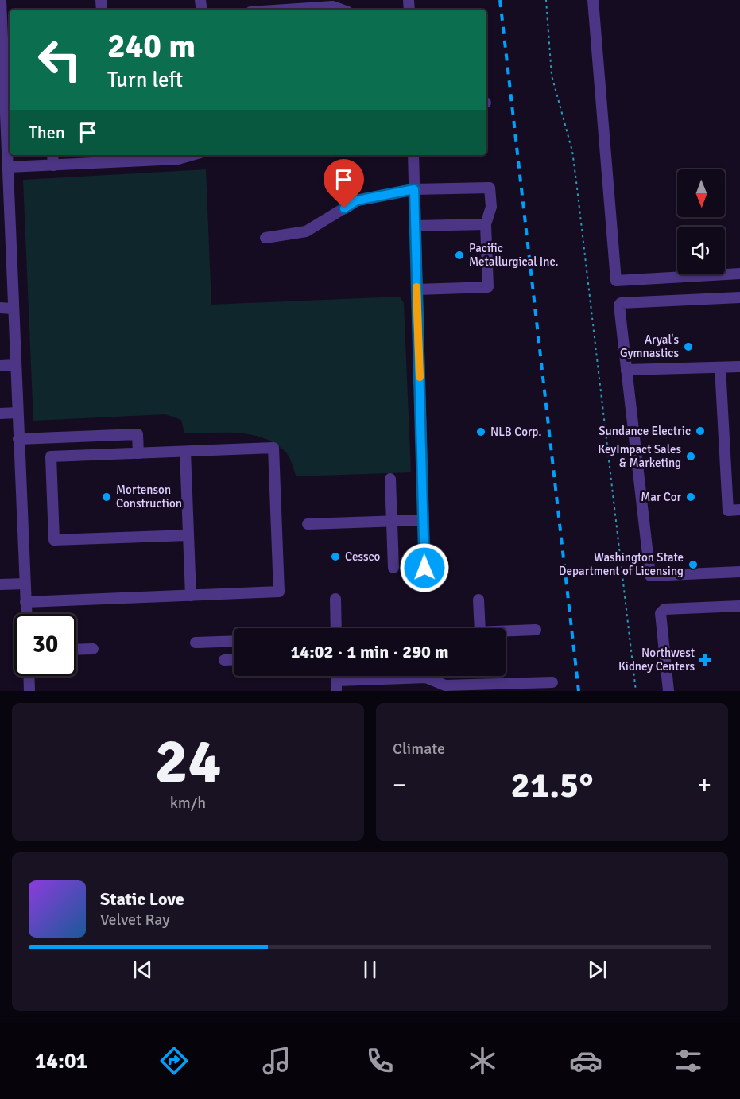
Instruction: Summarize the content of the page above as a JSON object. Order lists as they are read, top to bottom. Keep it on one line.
{"places":{"other":["Pacific Metallurgical Inc.","Aryal's Gymnastics","Sundance Electric","NLB Corp.","KeyImpact Sales & Marketing","Mortenson Construction","Mar Cor","Cessco","Washington State Department of Licensing"],"health":["Northwest Kidney Centers"]},"north":"bottom","page":{"turn":["240 m","Turn left"],"then":"Then","limit":"30","trip":"14:02 · 1 min · 290 m","tile":[["24","km/h"],"Climate"],"heat":["−","21.5°","+"],"song":["Static Love","Velvet Ray"],"tabs":"14:01"}}
